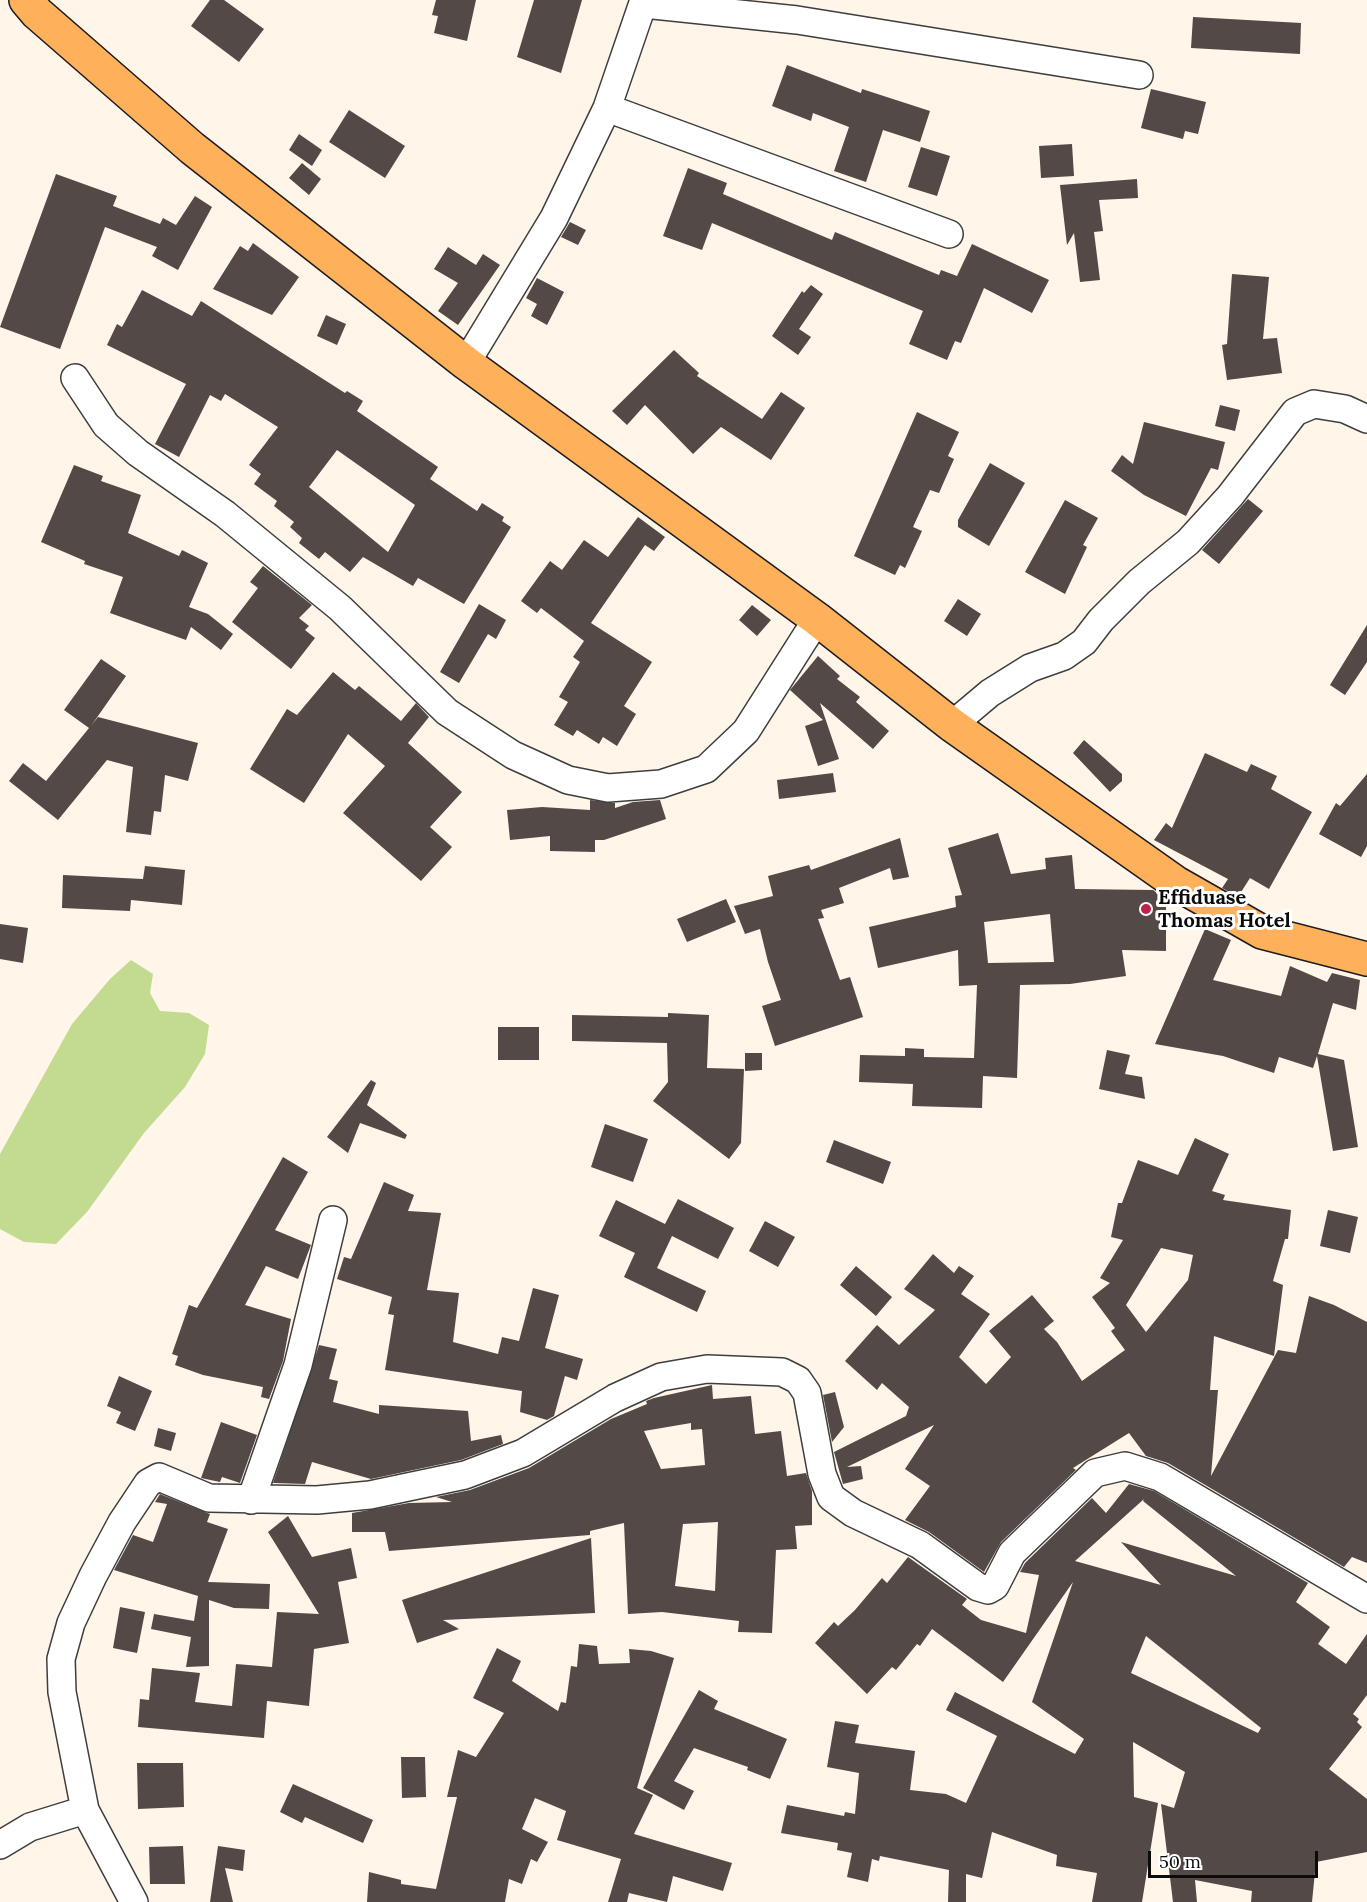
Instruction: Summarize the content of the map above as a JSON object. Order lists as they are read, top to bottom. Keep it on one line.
{"places":["Effiduase Thomas Hotel"],"scale_bar":"50 m"}
